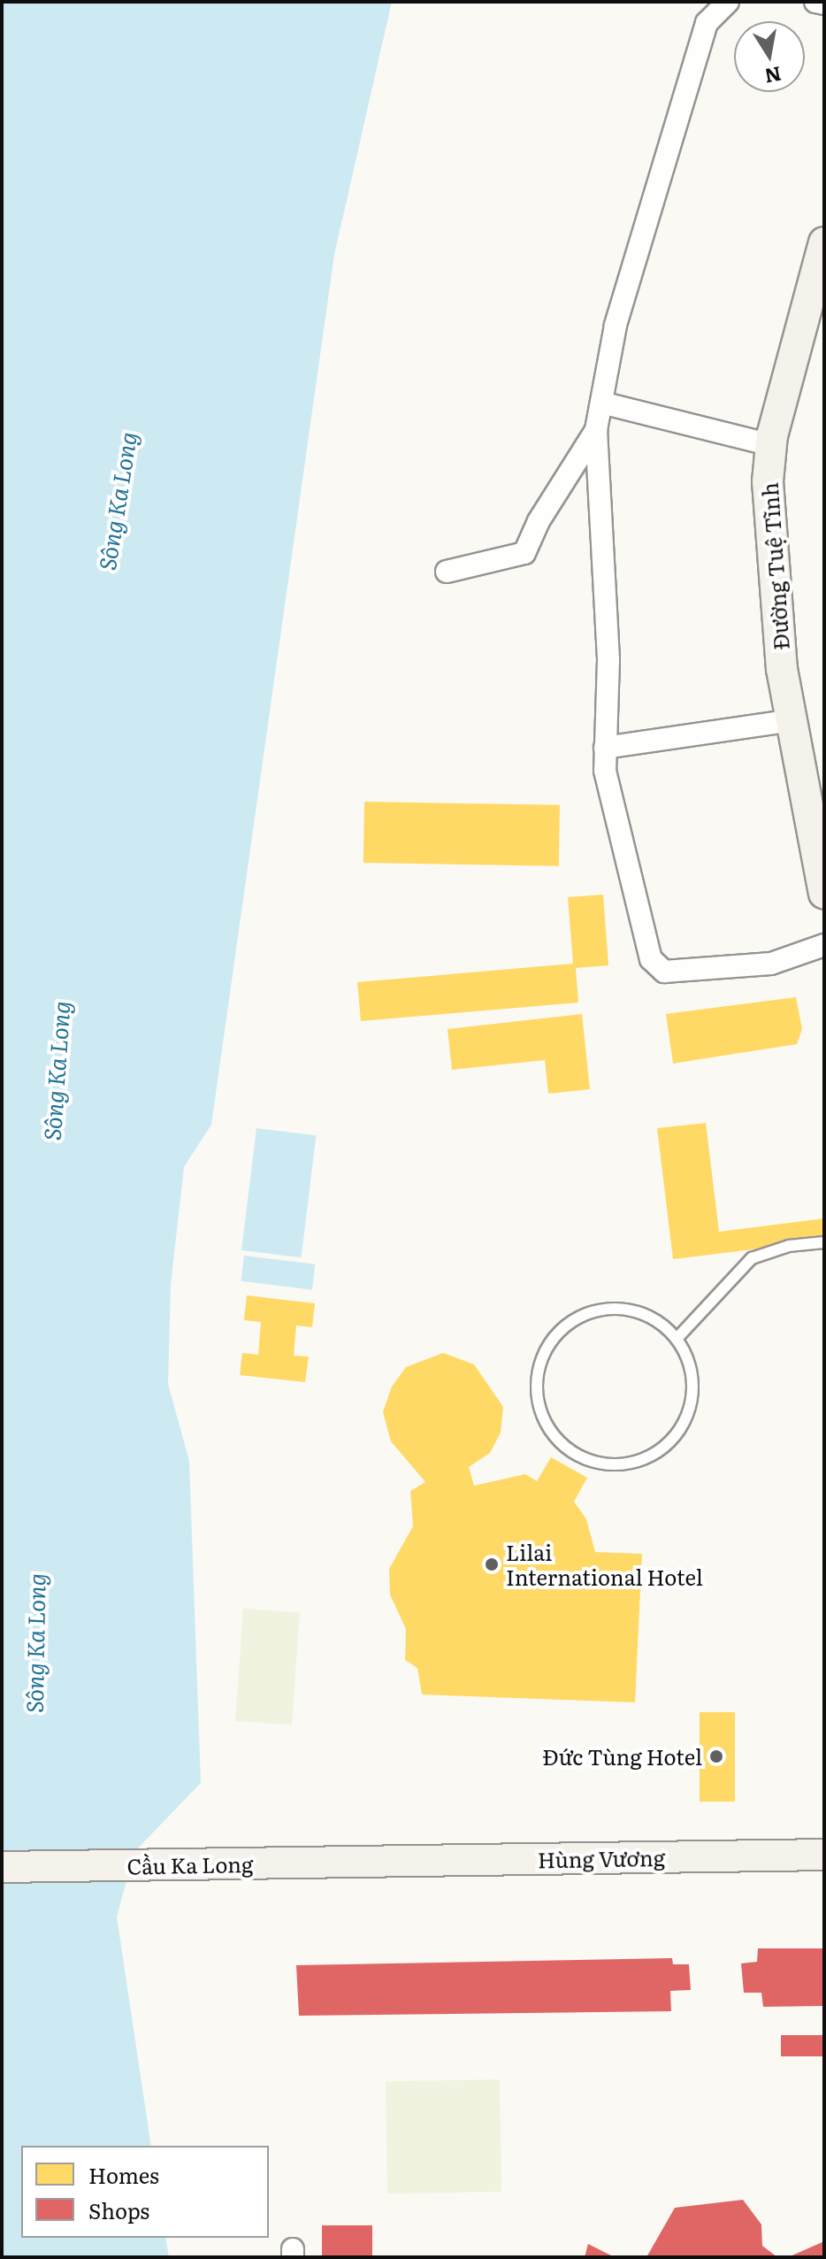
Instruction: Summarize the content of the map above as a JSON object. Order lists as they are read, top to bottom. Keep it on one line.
{"streets":{"main road":["Đường Tuệ Tĩnh","Hùng Vương","Cầu Ka Long"]},"crossings":[["Hùng Vương","Cầu Ka Long"]],"water":["Sông Ka Long"],"places":["Lilai International Hotel","Đức Tùng Hotel"],"legend":["Homes","Shops"],"north":"bottom"}
